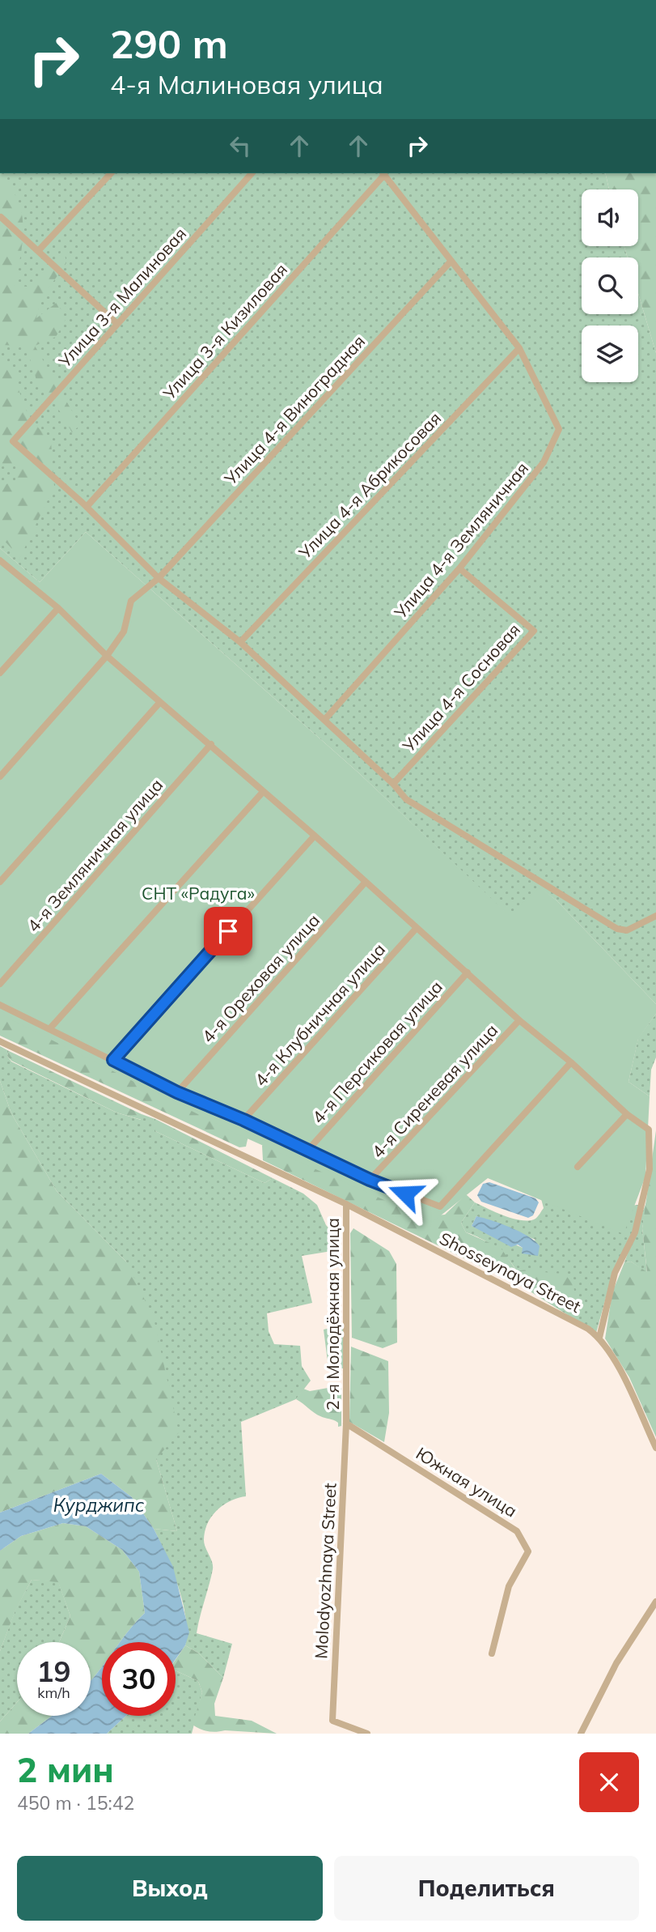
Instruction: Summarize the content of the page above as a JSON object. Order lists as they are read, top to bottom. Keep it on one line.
{"streets":{"street":["Улица 3-я Малиновая","Улица 3-я Кизиловая","Улица 4-я Виноградная","Улица 4-я Абрикосовая","Улица 4-я Земляничная","Улица 4-я Сосновая","4-я Земляничная улица","4-я Ореховая улица","4-я Клубничная улица","4-я Персиковая улица","4-я Сиреневая улица","Shosseynaya Street","2-я Молодёжная улица","Южная улица","Molodyozhnaya Street"]},"crossings":[["Улица 3-я Малиновая","Улица 3-я Кизиловая"],["Улица 3-я Кизиловая","Улица 4-я Земляничная"],["Улица 4-я Виноградная","Улица 4-я Земляничная"],["Улица 4-я Абрикосовая","Улица 4-я Земляничная"],["Улица 4-я Земляничная","Улица 4-я Сосновая"],["Shosseynaya Street","2-я Молодёжная улица"],["2-я Молодёжная улица","Южная улица"],["2-я Молодёжная улица","Molodyozhnaya Street"],["Южная улица","Molodyozhnaya Street"]],"water":["Курджипс"],"parks":["СНТ «Радуга»"],"page":{"turn":["290 m","4-я Малиновая улица"],"speed":"19 km/h","limit":"30","heading":["2 мин","450 m · 15:42"],"buttons":["Выход","Поделиться"]}}
